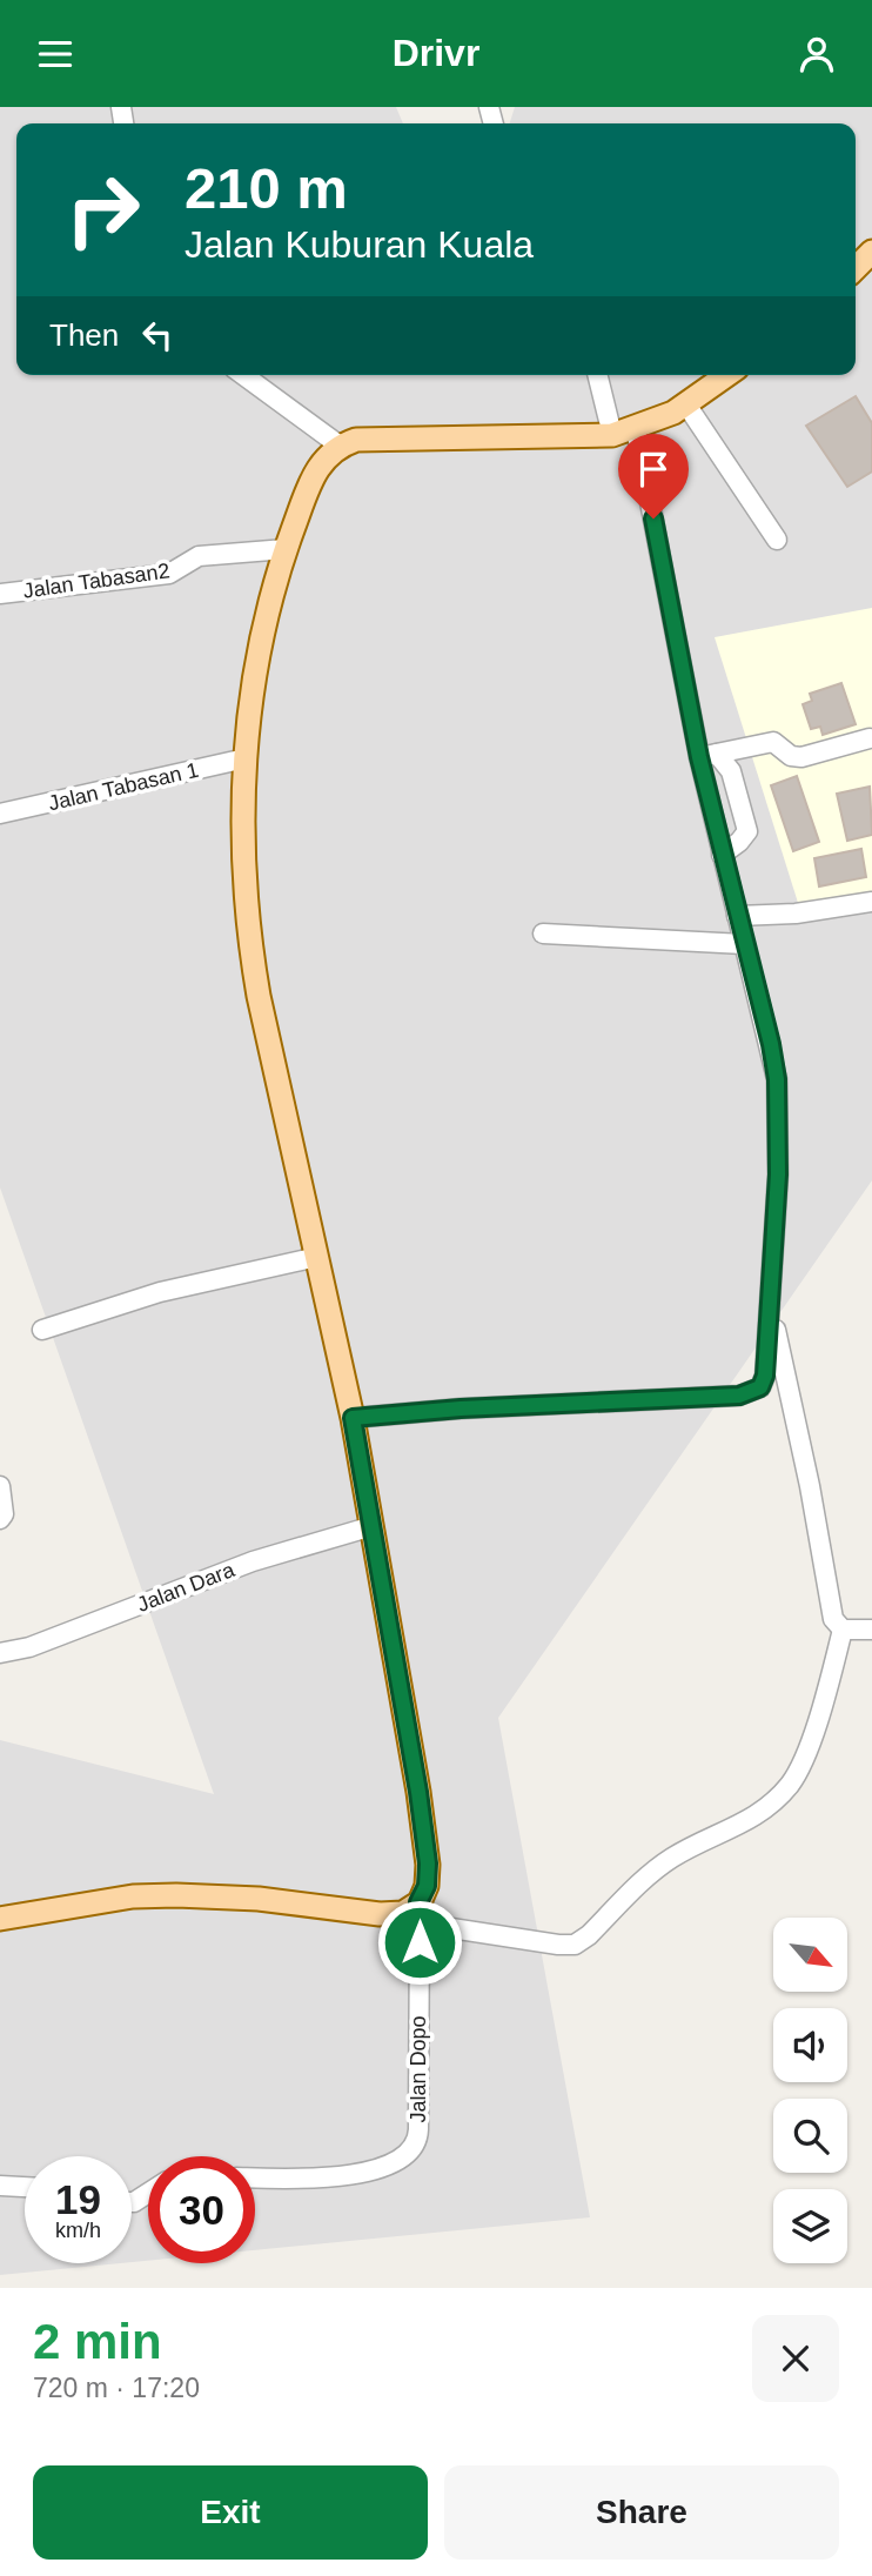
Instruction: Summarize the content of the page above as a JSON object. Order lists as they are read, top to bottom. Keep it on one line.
{"streets":{"street":["Jalan Tabasan2","Jalan Tabasan 1","Jalan Dara","Jalan Dopo"]},"north":"bottom right","page":{"header":"Drivr","turn":["210 m","Jalan Kuburan Kuala"],"then":"Then","speed":"19 km/h","limit":"30","heading":["2 min","720 m · 17:20"],"buttons":["Exit","Share"]}}
